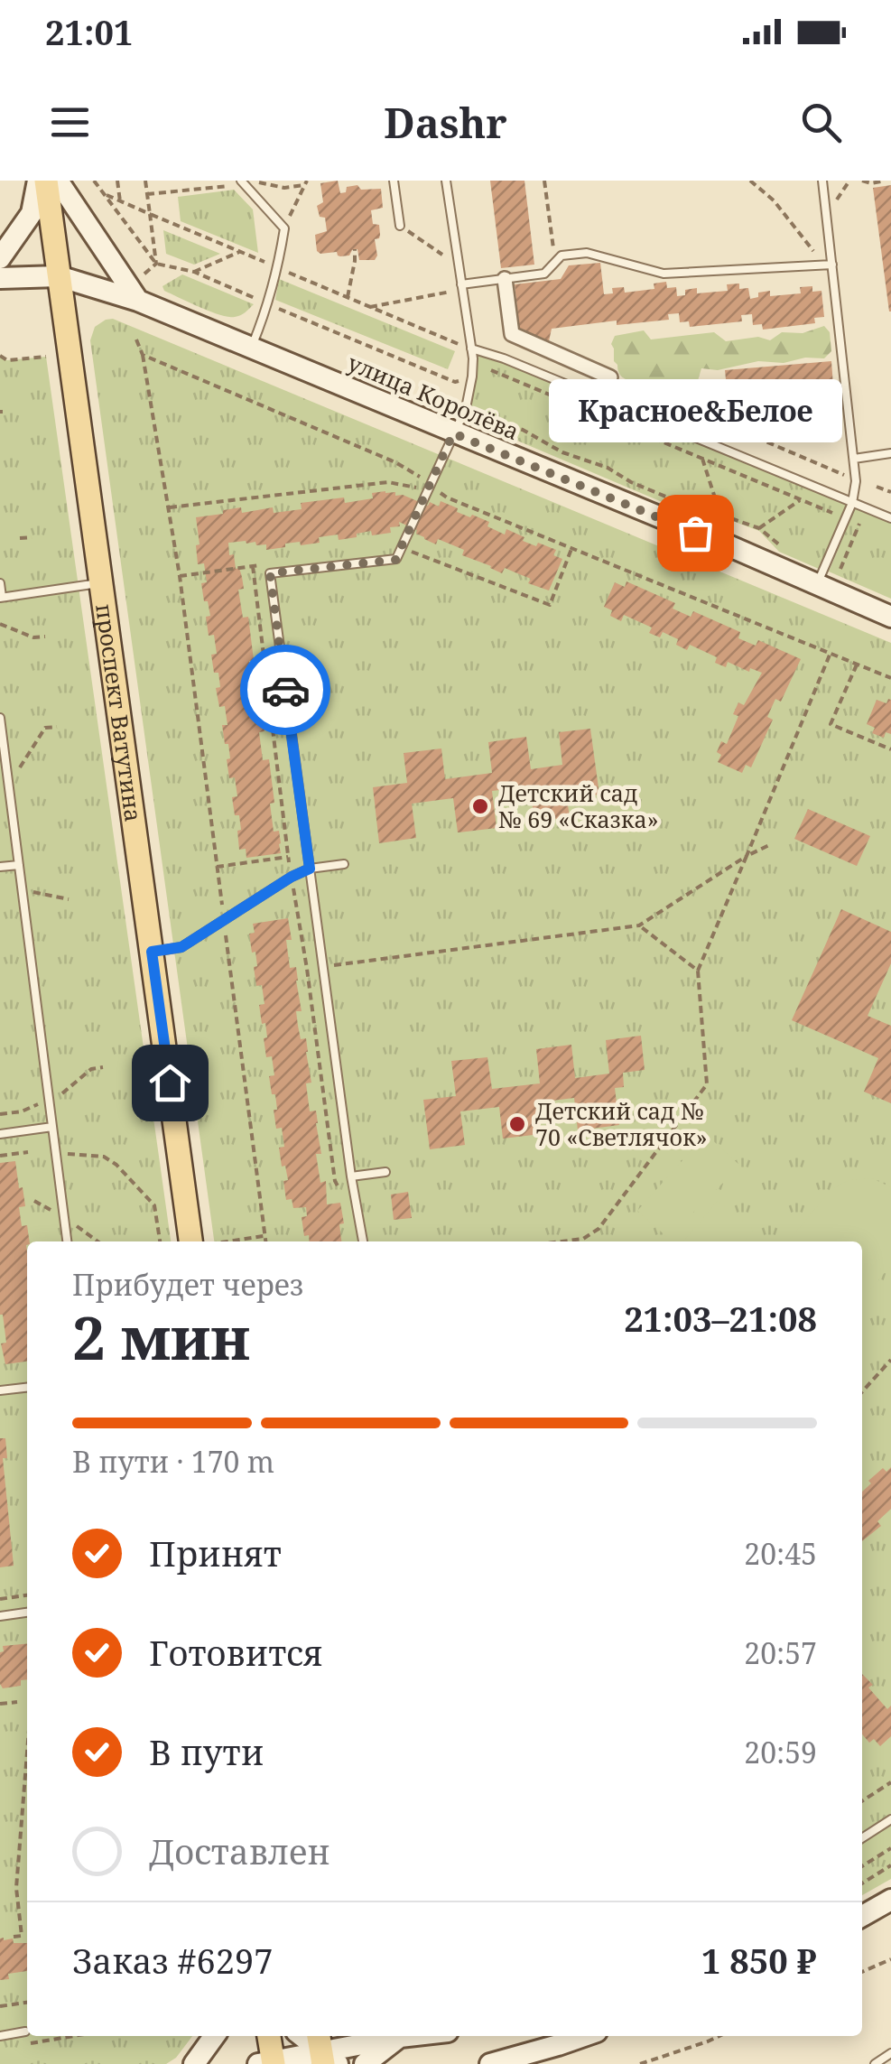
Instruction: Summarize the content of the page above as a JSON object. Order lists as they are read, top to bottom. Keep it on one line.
{"streets":{"main road":["проспект Ватутина"],"street":["улица Королёва"]},"crossings":[["улица Королёва","проспект Ватутина"]],"places":["Красное&Белое","Детский сад № 69 «Сказка»","Детский сад № 70 «Светлячок»"],"page":{"status":"21:01","header":"Dashr","bubble":"Красное&Белое","heading":["2 мин","Прибудет через","21:03–21:08"],"panel":["Заказ #6297","1 850 ₽"],"bar":"В пути · 170 m","list":[["Принят","20:45"],["Готовится","20:57"],["В пути","20:59"],"Доставлен"]}}
